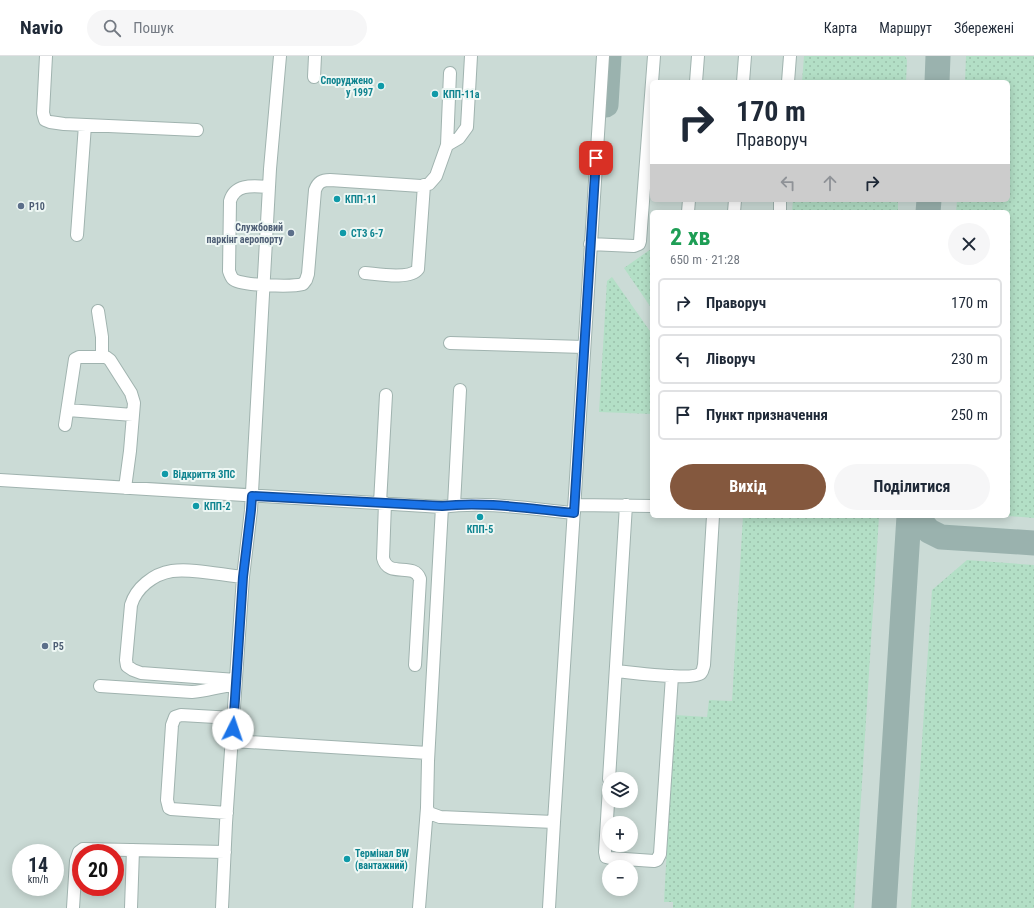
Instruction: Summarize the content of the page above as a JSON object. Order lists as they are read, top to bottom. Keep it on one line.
{"places":["Споруджено у 1997","КПП-11а","КПП-11","P10","Службовий паркінг аеропорту","СТЗ 6-7","Відкриття ЗПС","КПП-2","КПП-5","P5","Термінал BW (вантажний)"],"page":{"header":"Navio","search":"Пошук","nav":["Карта","Маршрут","Збережені"],"turn":["170 m","Праворуч"],"heading":["2 хв","650 m · 21:28"],"list":[{"name":"Праворуч","value":"170 m"},{"name":"Ліворуч","value":"230 m"},{"name":"Пункт призначення","value":"250 m"}],"buttons":["Вихід","Поділитися"],"map_buttons":["+","−"],"speed":"14 km/h","limit":"20"}}
